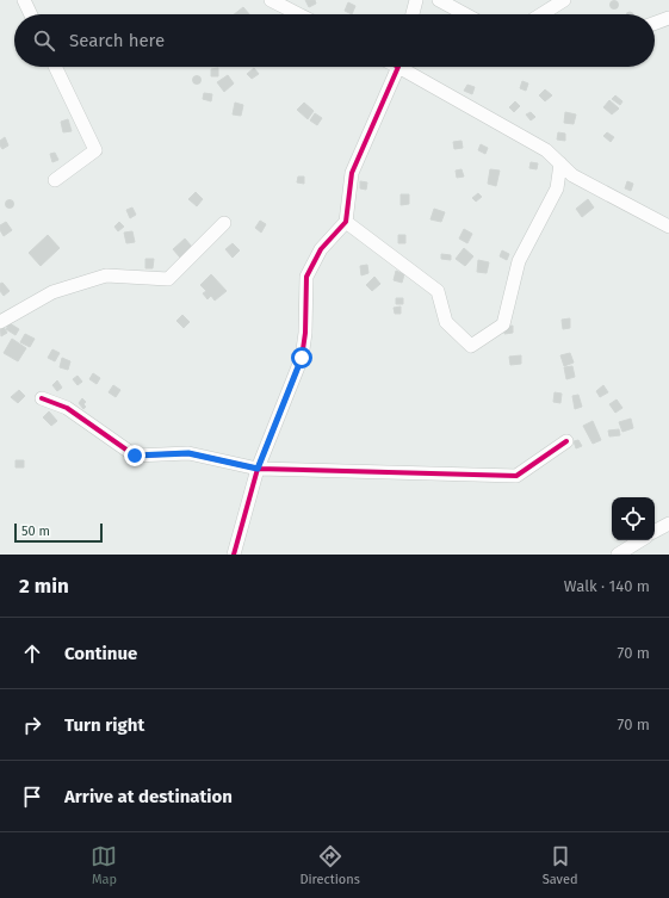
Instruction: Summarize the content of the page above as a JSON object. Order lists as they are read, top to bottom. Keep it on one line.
{"scale_bar":"50 m","page":{"search":"Search here","scale":"50 m","heading":["2 min","Walk · 140 m"],"list":[["Continue","70 m"],["Turn right","70 m"],"Arrive at destination"],"nav":["Map","Directions","Saved"]}}
